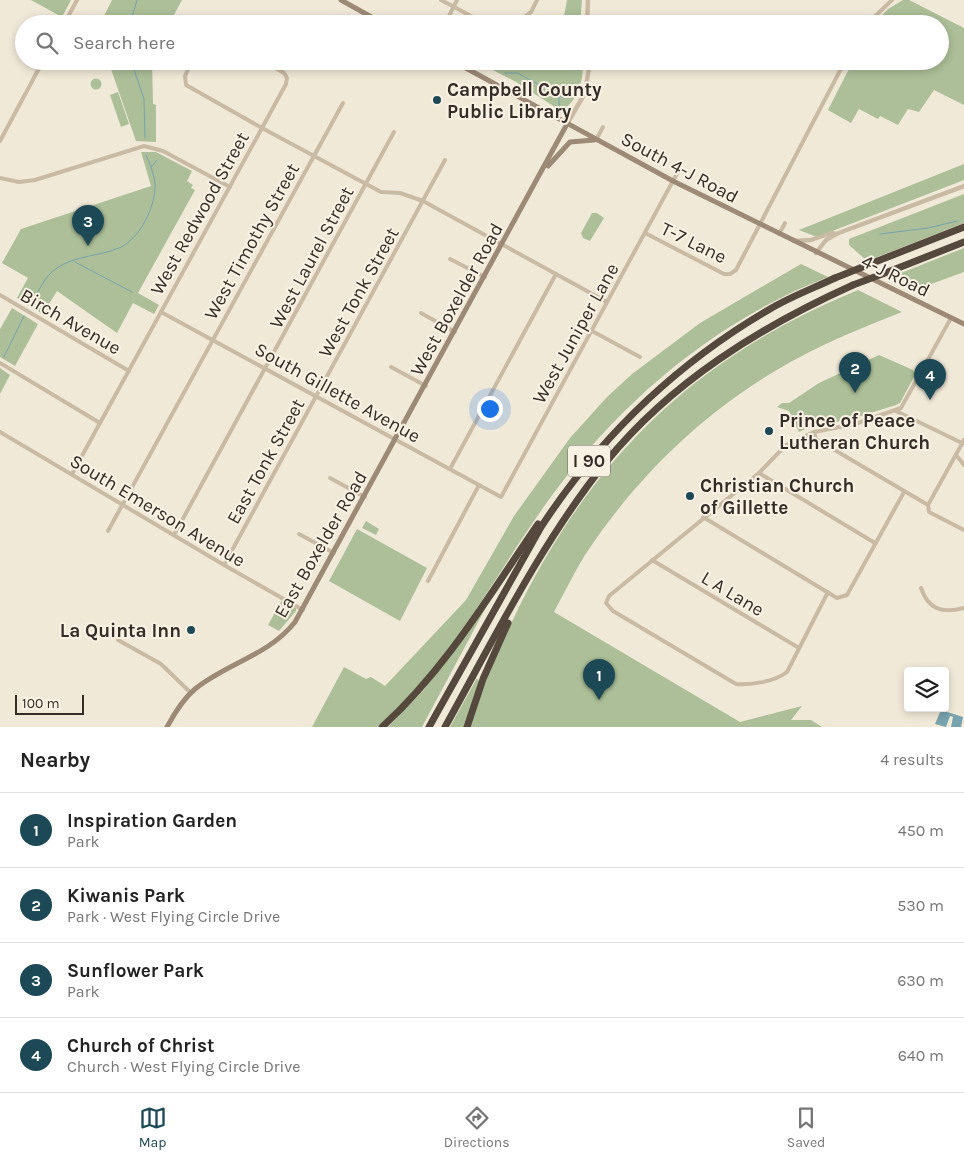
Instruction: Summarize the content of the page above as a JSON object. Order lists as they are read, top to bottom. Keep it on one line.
{"streets":{"highway":["I 90"],"main road":["South 4-J Road","4-J Road","West Boxelder Road","East Boxelder Road"],"street":["West Redwood Street","West Timothy Street","T-7 Lane","West Laurel Street","West Tonk Street","Birch Avenue","West Juniper Lane","South Gillette Avenue","East Tonk Street","South Emerson Avenue","L A Lane"]},"crossings":[["South 4-J Road","T-7 Lane"],["South 4-J Road","4-J Road"],["South 4-J Road","West Juniper Lane"],["West Redwood Street","Birch Avenue"],["West Redwood Street","South Gillette Avenue"],["West Redwood Street","South Emerson Avenue"],["West Timothy Street","South Gillette Avenue"],["West Timothy Street","South Emerson Avenue"],["T-7 Lane","West Juniper Lane"],["West Laurel Street","South Gillette Avenue"],["West Laurel Street","South Emerson Avenue"],["West Tonk Street","South Gillette Avenue"],["West Tonk Street","East Tonk Street"],["West Boxelder Road","South Gillette Avenue"],["West Boxelder Road","East Boxelder Road"],["West Juniper Lane","South Gillette Avenue"],["South Gillette Avenue","East Tonk Street"],["South Gillette Avenue","East Boxelder Road"],["East Tonk Street","South Emerson Avenue"],["South Emerson Avenue","East Boxelder Road"]],"places":["Campbell County Public Library","Prince of Peace Lutheran Church","Christian Church of Gillette","La Quinta Inn"],"scale_bar":"100 m","page":{"search":"Search here","pins":["3","2","4","1"],"scale":"100 m","heading":["Nearby","4 results"],"list":[{"mark":"1","name":"Inspiration Garden","note":"Park","value":"450 m"},{"mark":"2","name":"Kiwanis Park","note":"Park · West Flying Circle Drive","value":"530 m"},{"mark":"3","name":"Sunflower Park","note":"Park","value":"630 m"},{"mark":"4","name":"Church of Christ","note":"Church · West Flying Circle Drive","value":"640 m"}],"nav":["Map","Directions","Saved"]}}
